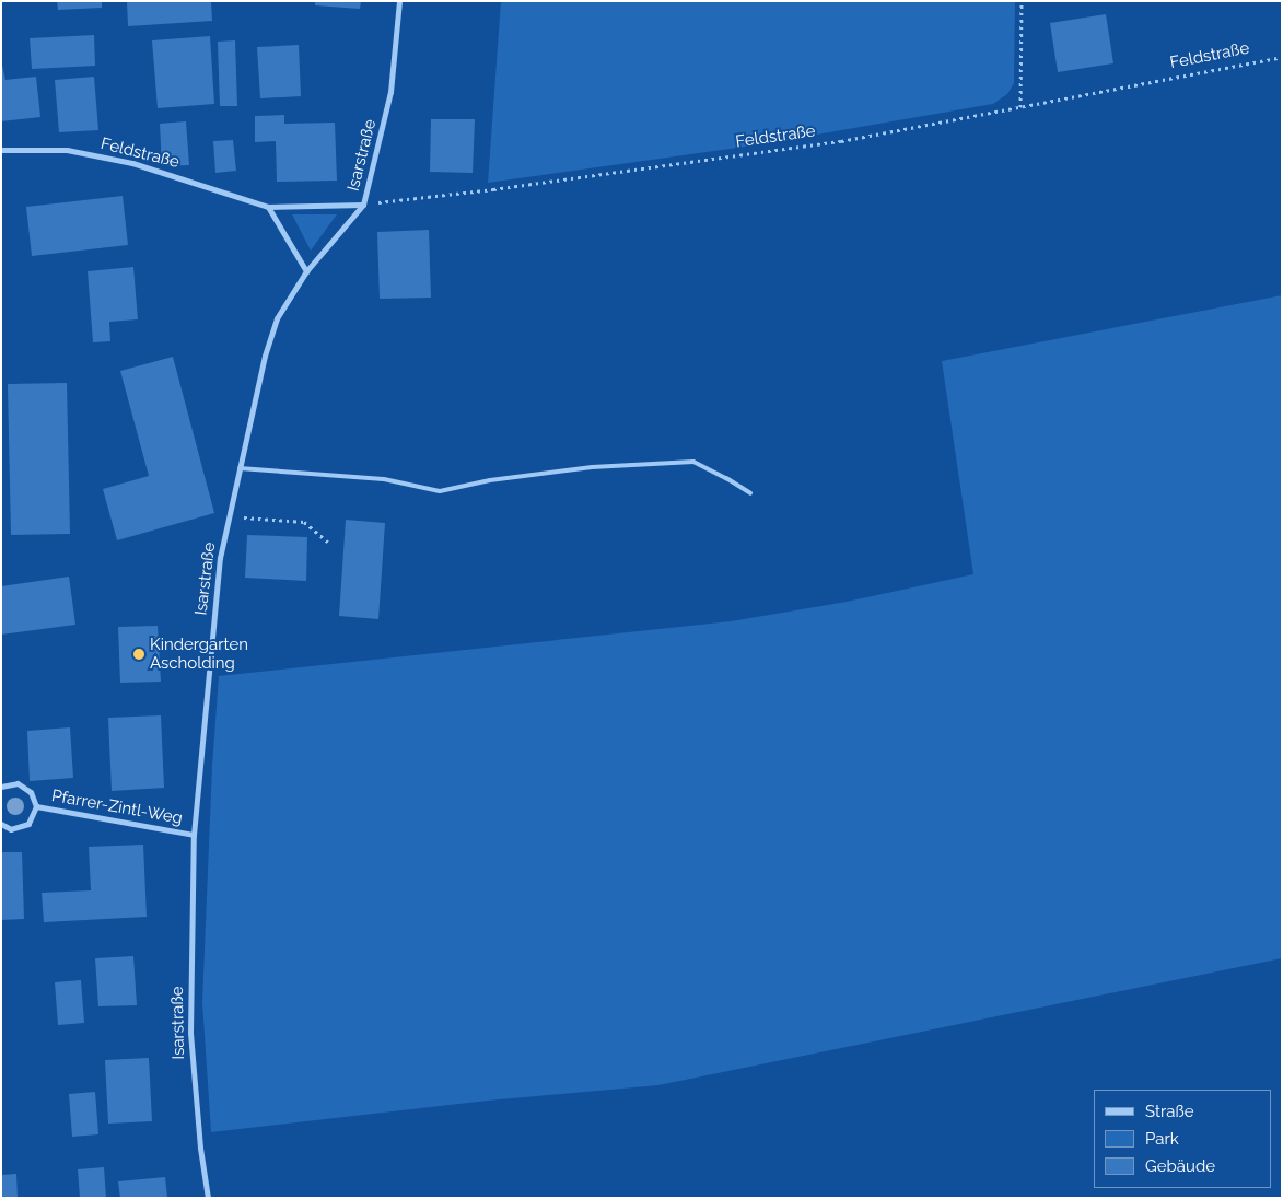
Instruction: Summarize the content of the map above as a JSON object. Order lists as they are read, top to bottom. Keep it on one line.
{"streets":{"street":["Feldstraße","Isarstraße","Pfarrer-Zintl-Weg"]},"crossings":[["Feldstraße","Isarstraße"],["Isarstraße","Pfarrer-Zintl-Weg"]],"places":["Kindergarten Ascholding"],"legend":["Straße","Park","Gebäude"]}
